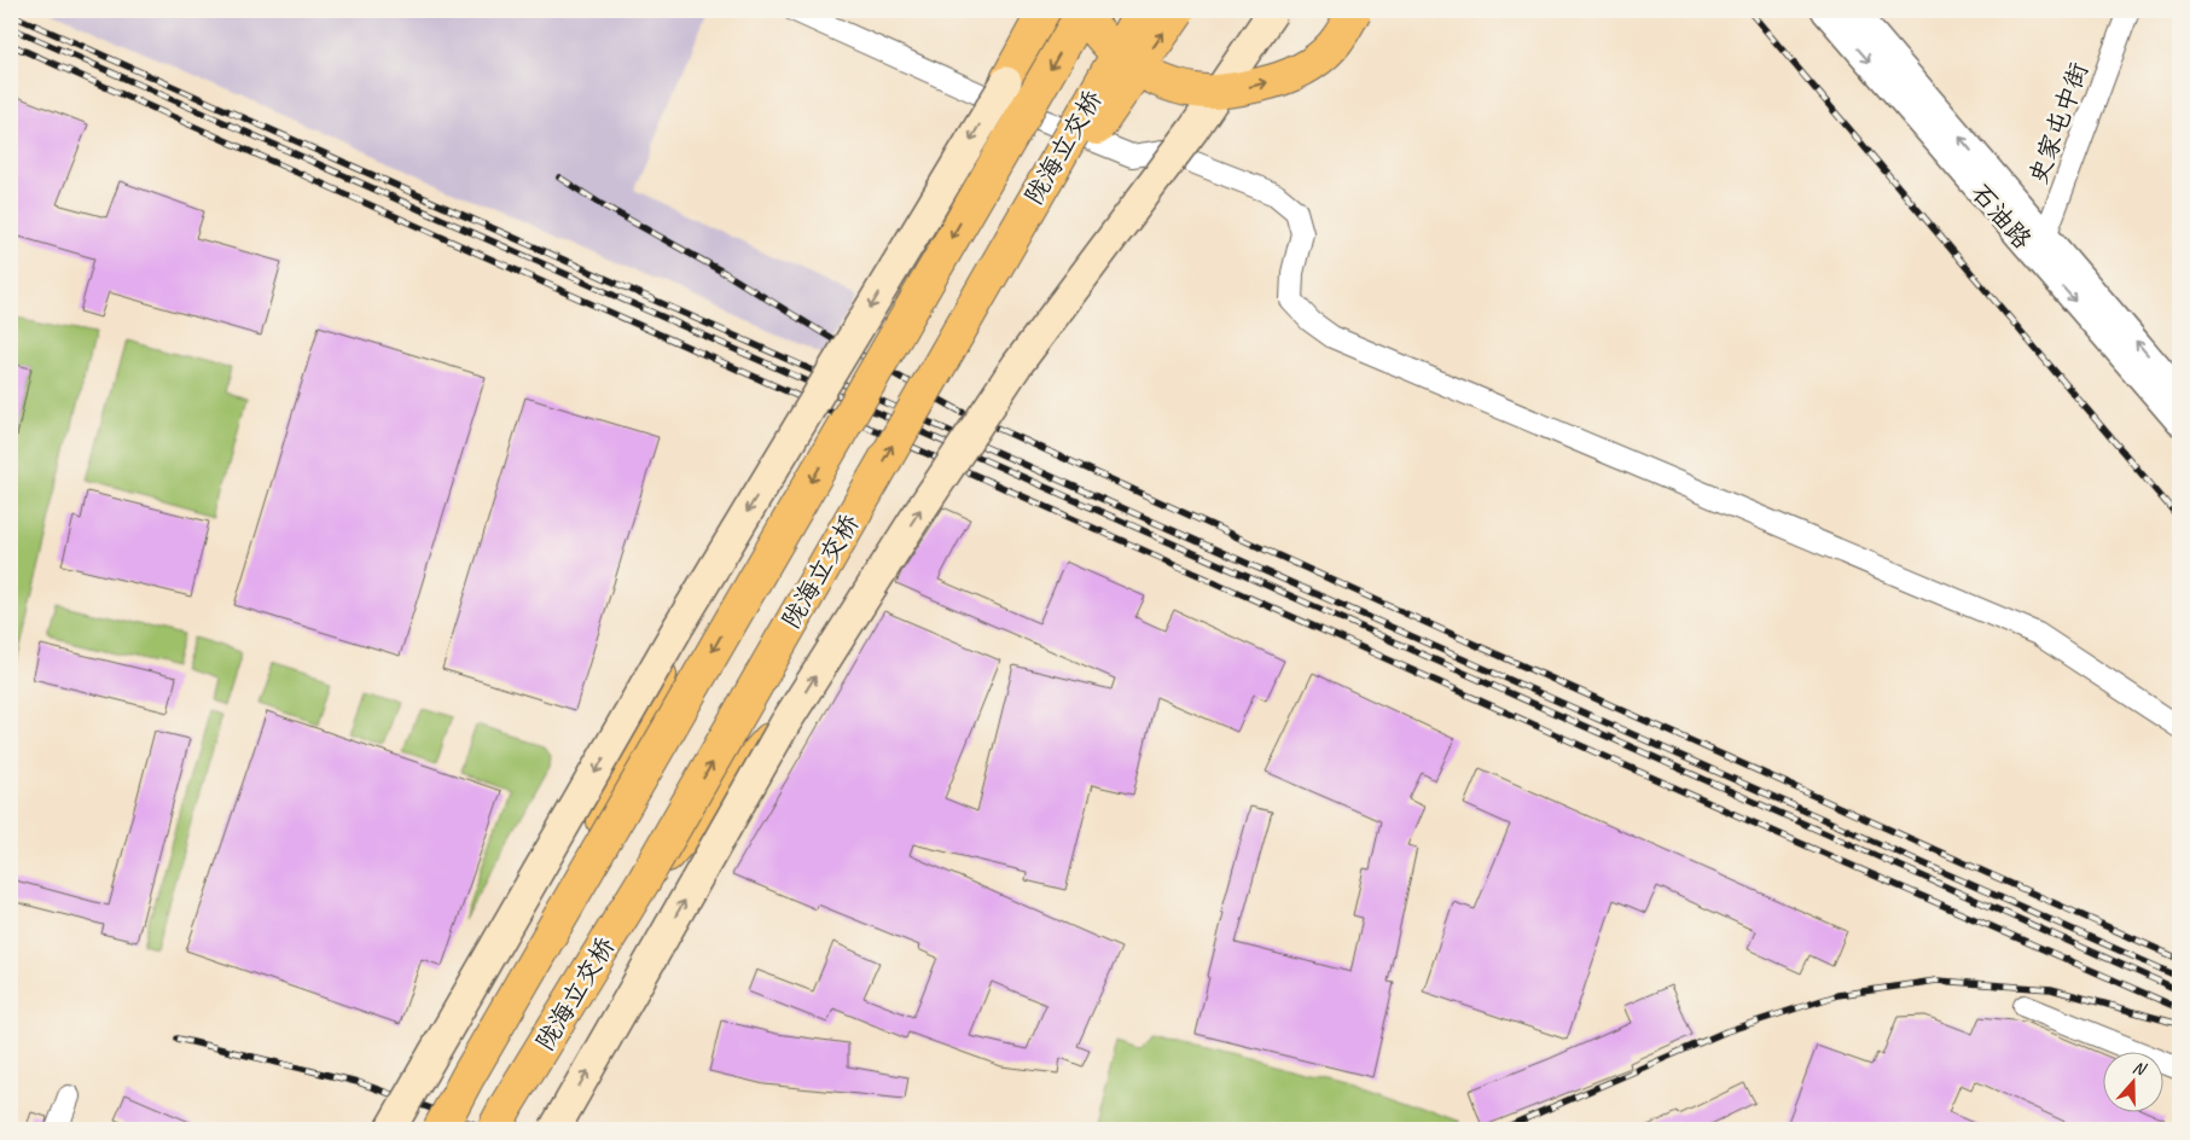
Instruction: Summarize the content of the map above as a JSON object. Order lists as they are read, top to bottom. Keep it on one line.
{"streets":{"main road":["陇海立交桥"],"street":["史家屯中街","石油路"]},"crossings":[["史家屯中街","石油路"]],"north":"top"}
